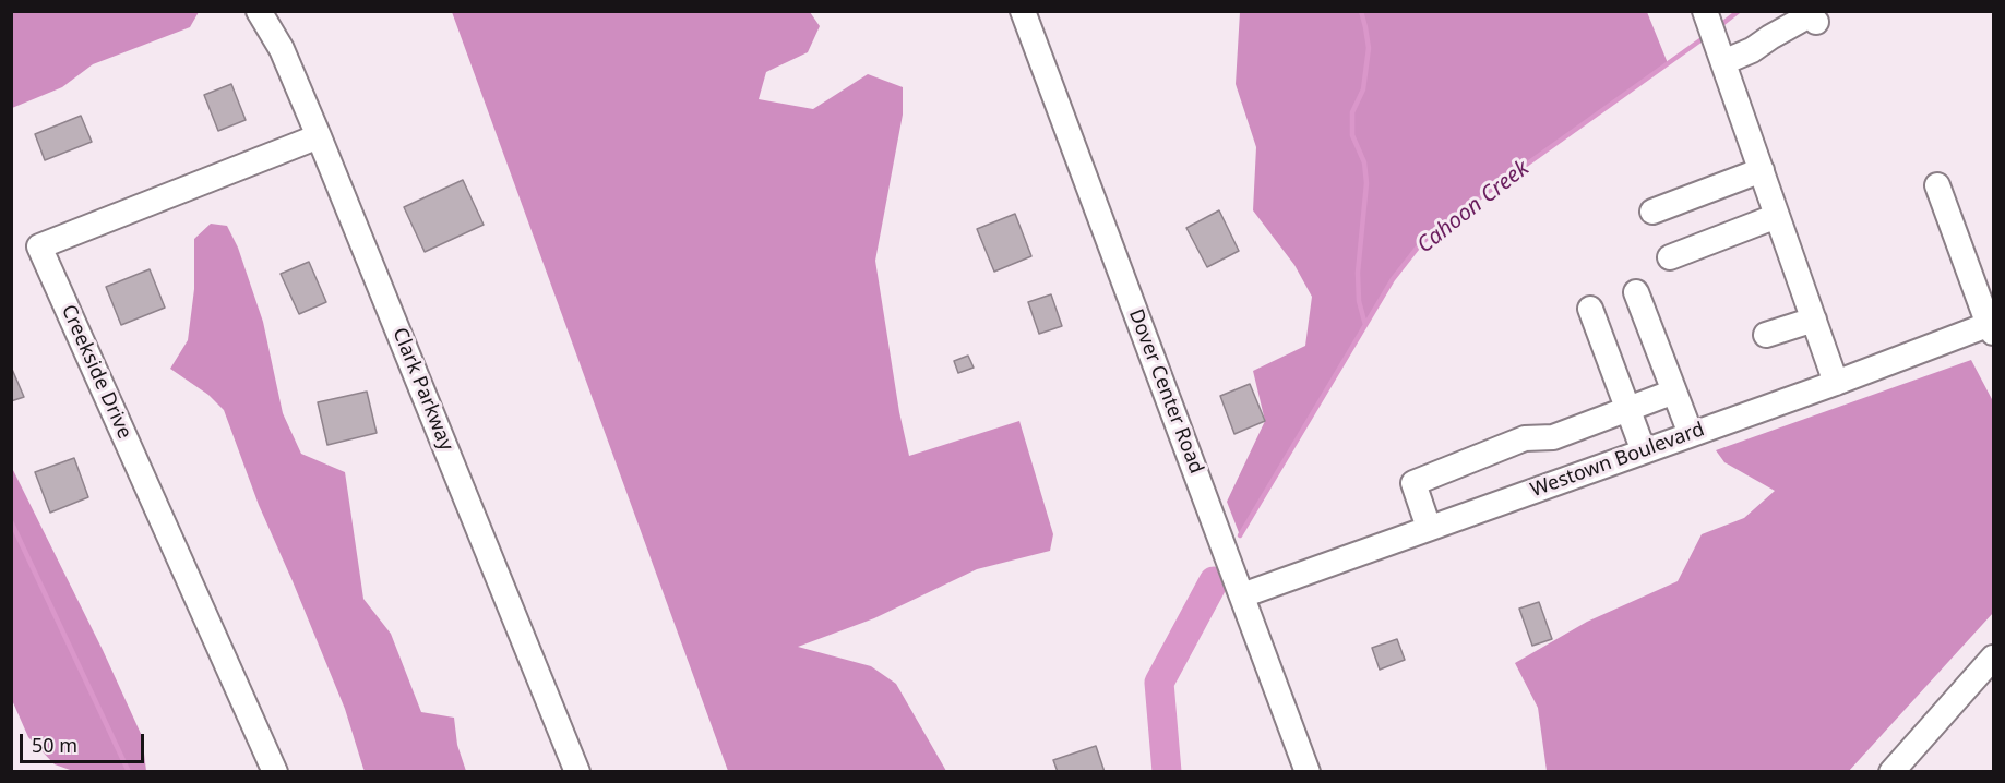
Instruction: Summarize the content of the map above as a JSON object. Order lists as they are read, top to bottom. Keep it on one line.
{"streets":{"street":["Creekside Drive","Clark Parkway","Dover Center Road","Westown Boulevard"]},"crossings":[["Creekside Drive","Clark Parkway"],["Dover Center Road","Westown Boulevard"]],"water":["Cahoon Creek"],"scale_bar":"50 m"}
